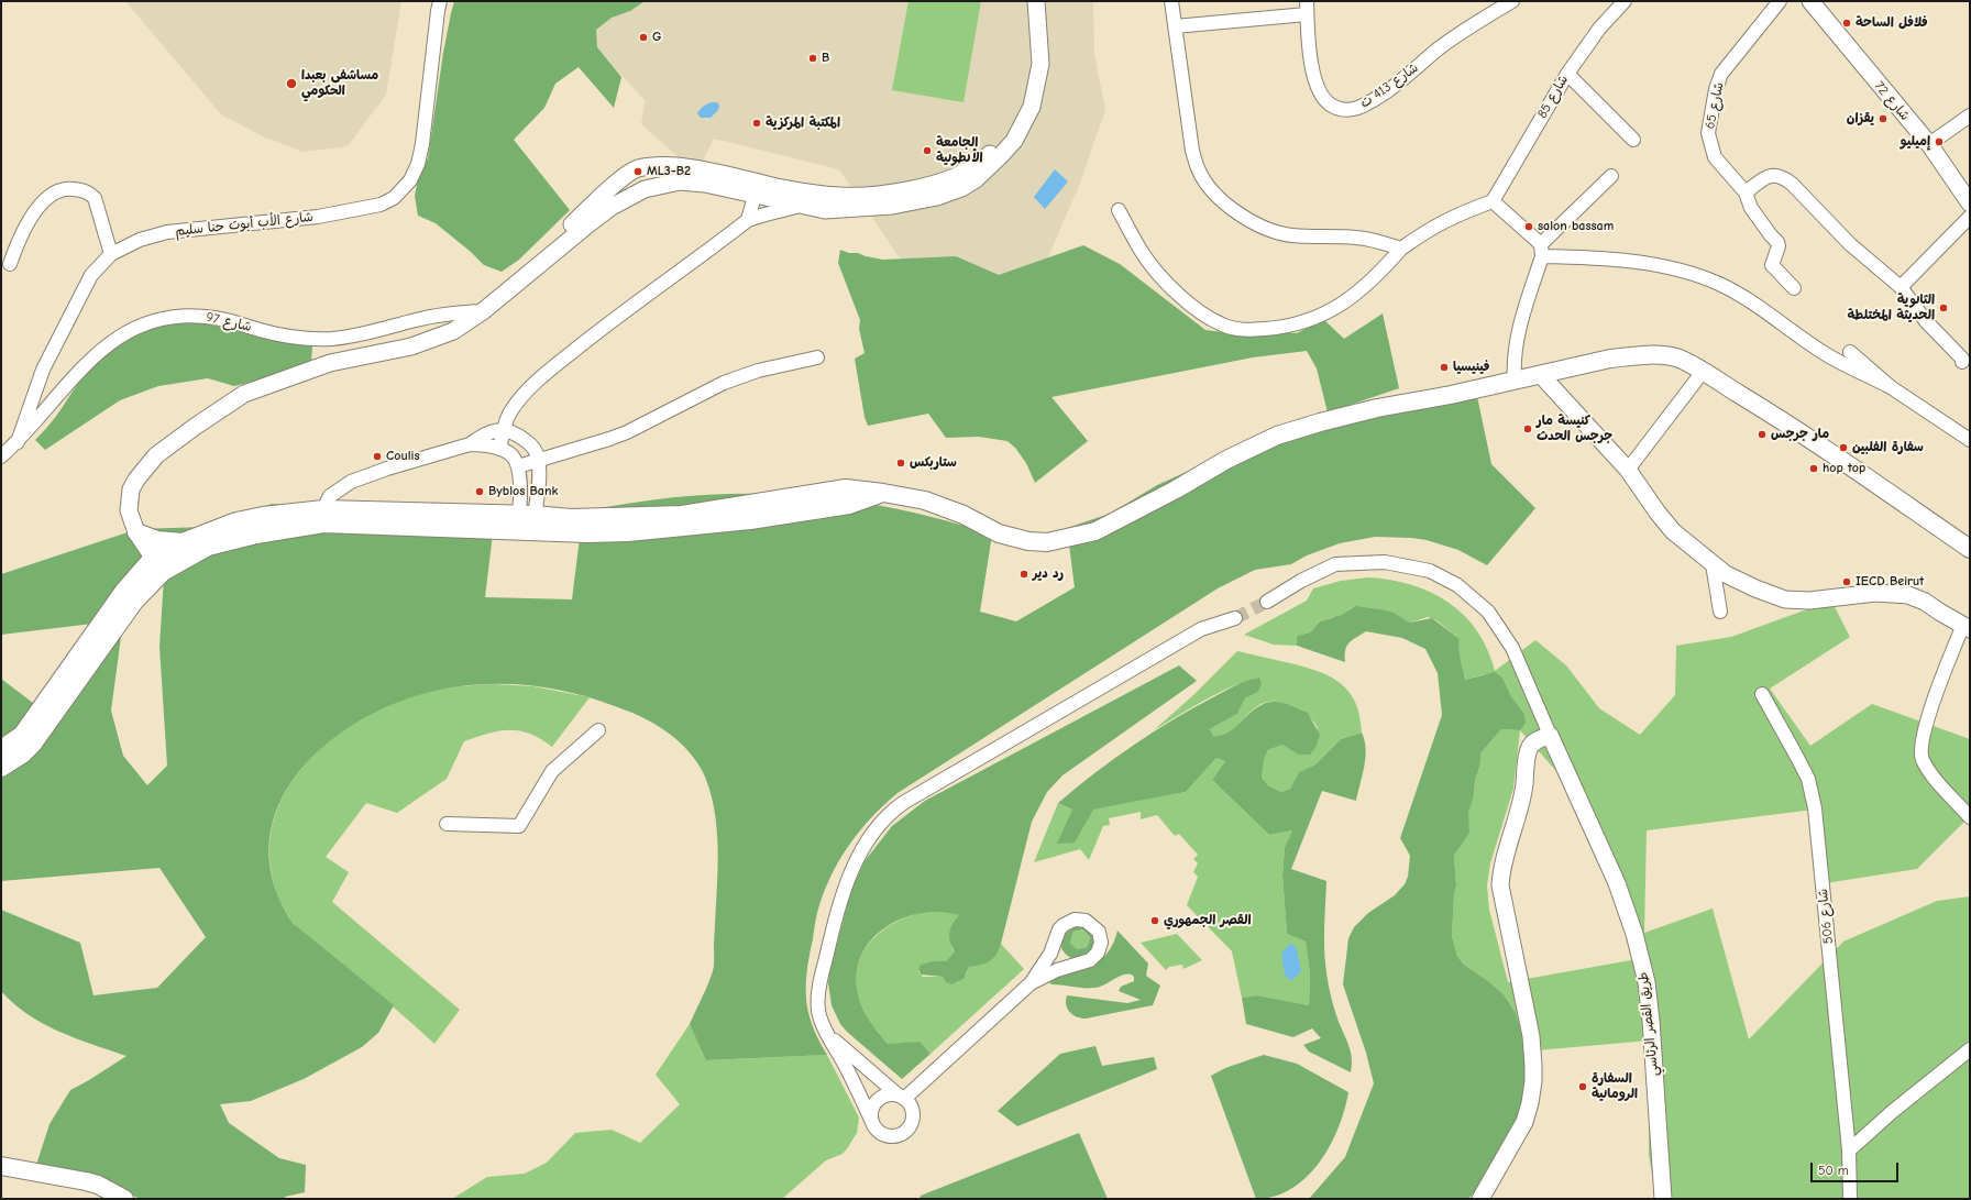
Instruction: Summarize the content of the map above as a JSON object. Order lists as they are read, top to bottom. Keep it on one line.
{"streets":{"street":["شارع 413 ت","شارع 85","شارع 72","شارع 65","شارع الأب أبوت حنا سليم","شارع 97","شارع 506","طريق القصر الرئاسي"]},"crossings":[["شارع الأب أبوت حنا سليم","شارع 97"]],"places":["فلافل الساحة","G","B","مساشفى بعبدا الحكومي","يقزان","المكتبة المركزية","إميليو","الجامعة الأنطونية","ML3-B2","salon bassam","الثانوية الحديثة المختلطة","فينيسيا","كنيسة مار جرجس الحدث","مار جرجس","سفارة الفلبين","Coulis","ستاربكس","hop top","Byblos Bank","رد دير","IECD Beirut","القصر الجمهوري","السفارة الرومانية"],"scale_bar":"50 m"}
